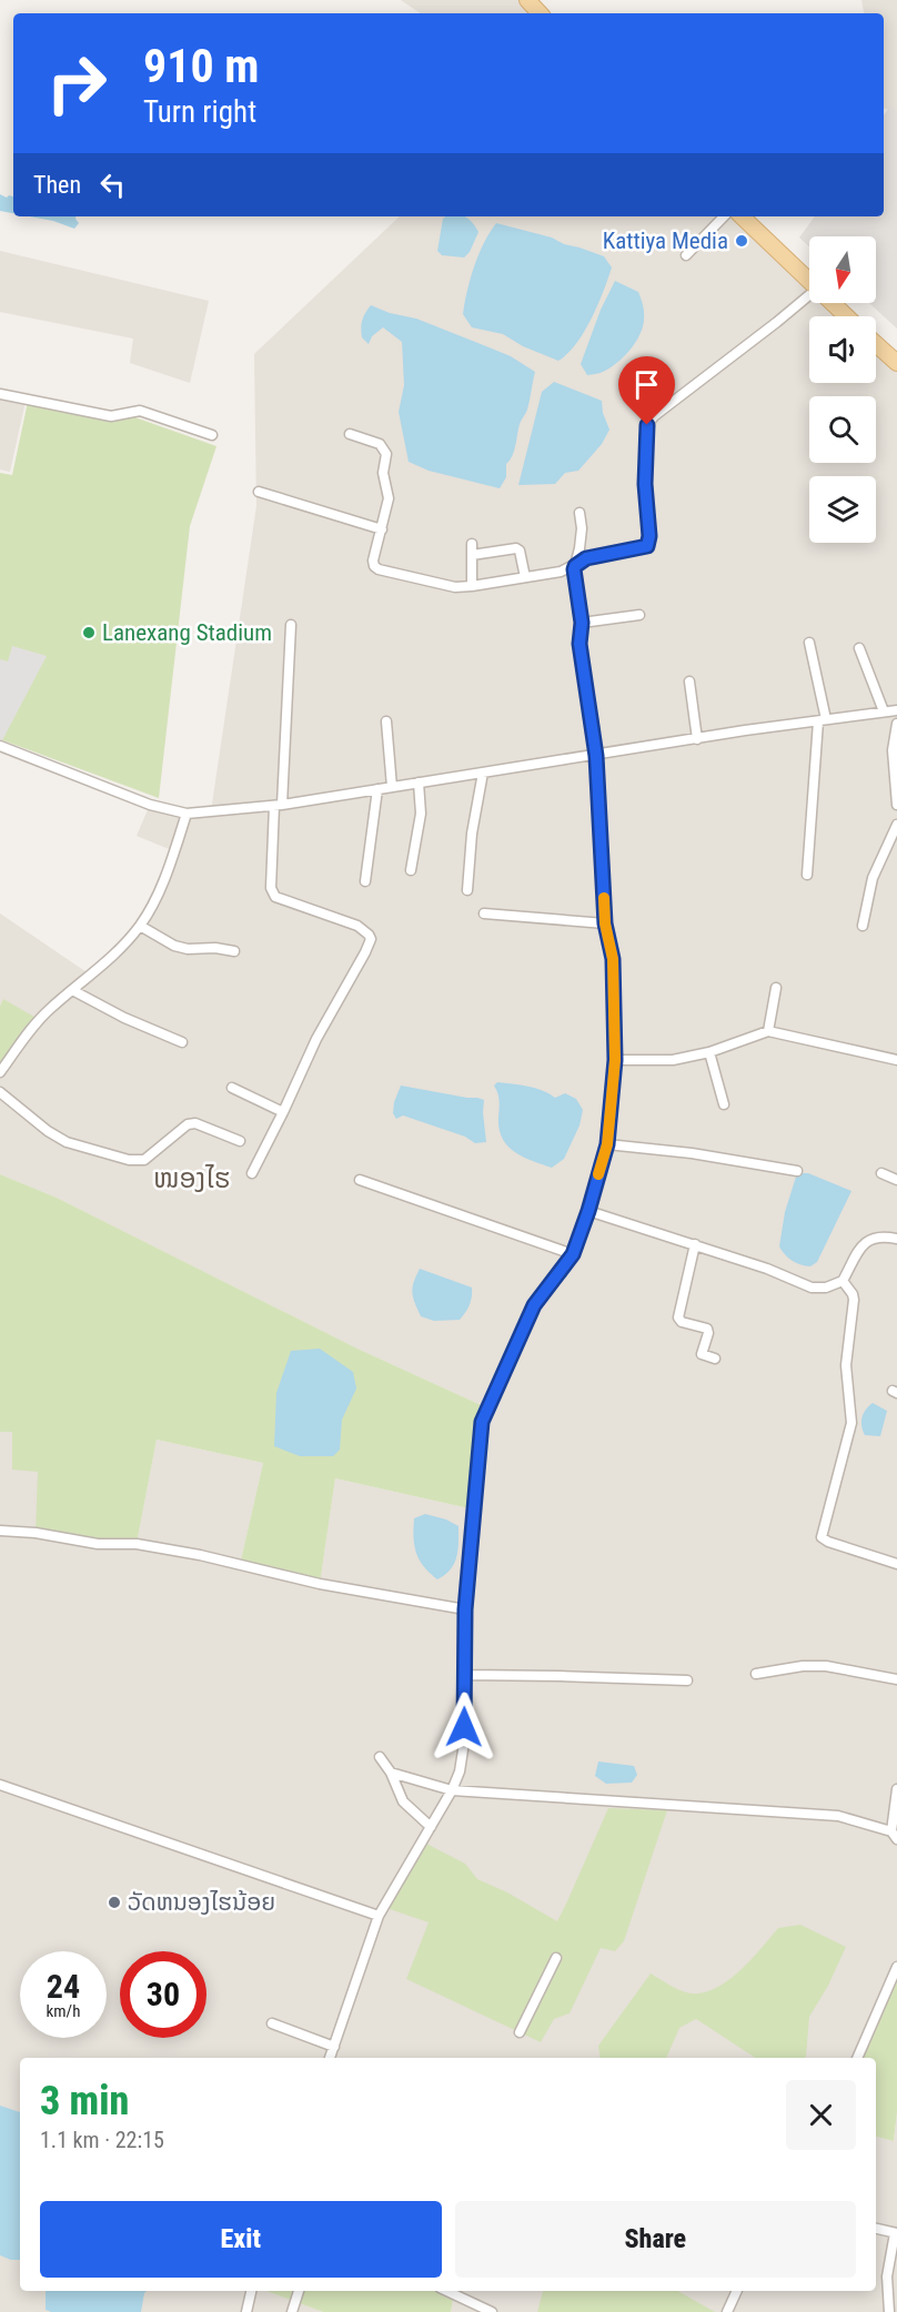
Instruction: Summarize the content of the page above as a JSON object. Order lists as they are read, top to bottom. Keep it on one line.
{"districts":["ໜອງໄຮ"],"places":["Kattiya Media","Lanexang Stadium","ວັດຫນອງໄຮນ້ອຍ"],"north":"bottom","page":{"turn":["910 m","Turn right"],"then":"Then","speed":"24 km/h","limit":"30","heading":["3 min","1.1 km · 22:15"],"buttons":["Exit","Share"]}}
